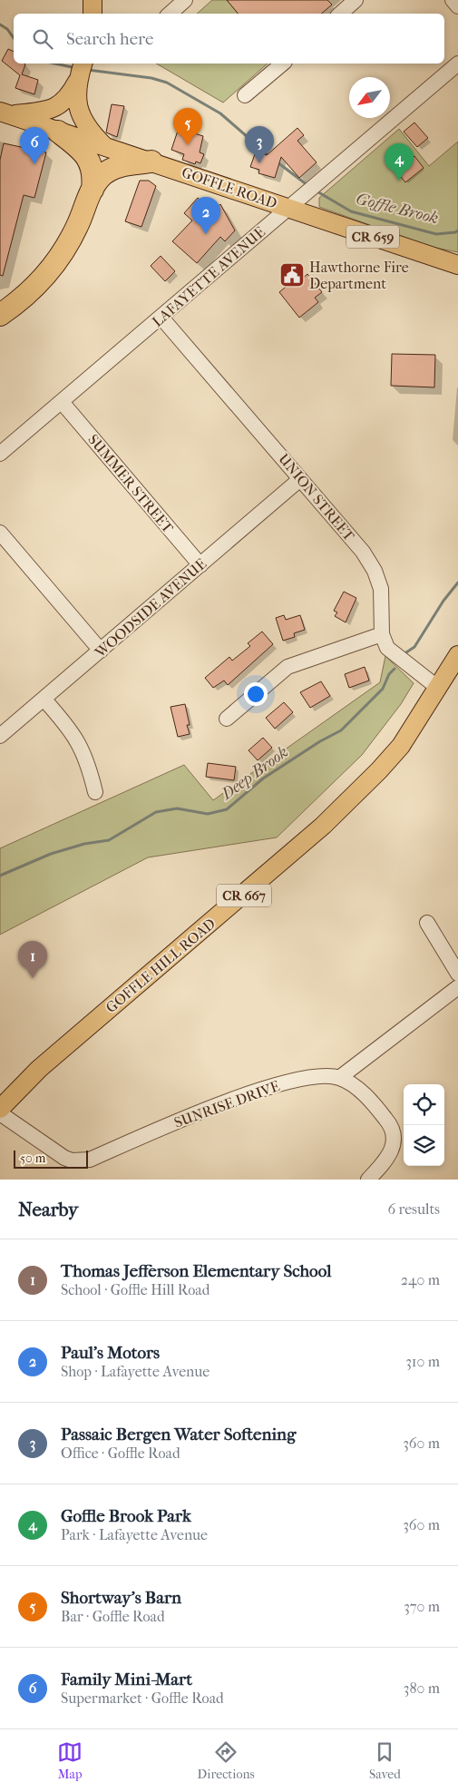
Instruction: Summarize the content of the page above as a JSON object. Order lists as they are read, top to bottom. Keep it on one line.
{"streets":{"main road":["GOFFLE ROAD","CR 659","CR 667","GOFFLE HILL ROAD"],"street":["LAFAYETTE AVENUE","SUMMER STREET","UNION STREET","WOODSIDE AVENUE","SUNRISE DRIVE"]},"crossings":[["GOFFLE ROAD","LAFAYETTE AVENUE"],["LAFAYETTE AVENUE","SUMMER STREET"],["LAFAYETTE AVENUE","UNION STREET"],["SUMMER STREET","WOODSIDE AVENUE"],["UNION STREET","WOODSIDE AVENUE"],["UNION STREET","GOFFLE HILL ROAD"]],"water":["Goffle Brook","Deep Brook"],"places":{"public building":["Hawthorne Fire Department"]},"scale_bar":"50 m","north":"bottom left","page":{"search":"Search here","pins":["5","3","6","4","2","1"],"scale":"50 m","heading":["Nearby","6 results"],"list":[{"mark":"1","name":"Thomas Jefferson Elementary School","note":"School · Goffle Hill Road","value":"240 m"},{"mark":"2","name":"Paul’s Motors","note":"Shop · Lafayette Avenue","value":"310 m"},{"mark":"3","name":"Passaic Bergen Water Softening","note":"Office · Goffle Road","value":"360 m"},{"mark":"4","name":"Goffle Brook Park","note":"Park · Lafayette Avenue","value":"360 m"},{"mark":"5","name":"Shortway's Barn","note":"Bar · Goffle Road","value":"370 m"},{"mark":"6","name":"Family Mini-Mart","note":"Supermarket · Goffle Road","value":"380 m"}],"nav":["Map","Directions","Saved"]}}
